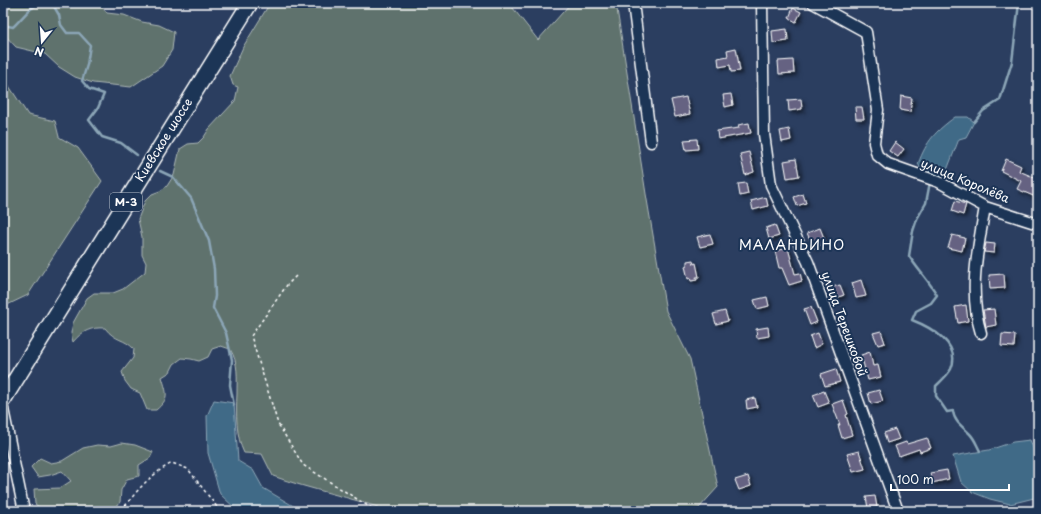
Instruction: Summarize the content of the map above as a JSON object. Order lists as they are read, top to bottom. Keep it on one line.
{"streets":{"highway":["Киевское шоссе","М-3"],"street":["улица Королёва","улица Терешковой"]},"districts":["МАЛАНЬИНО"],"scale_bar":"100 m","north":"bottom"}
